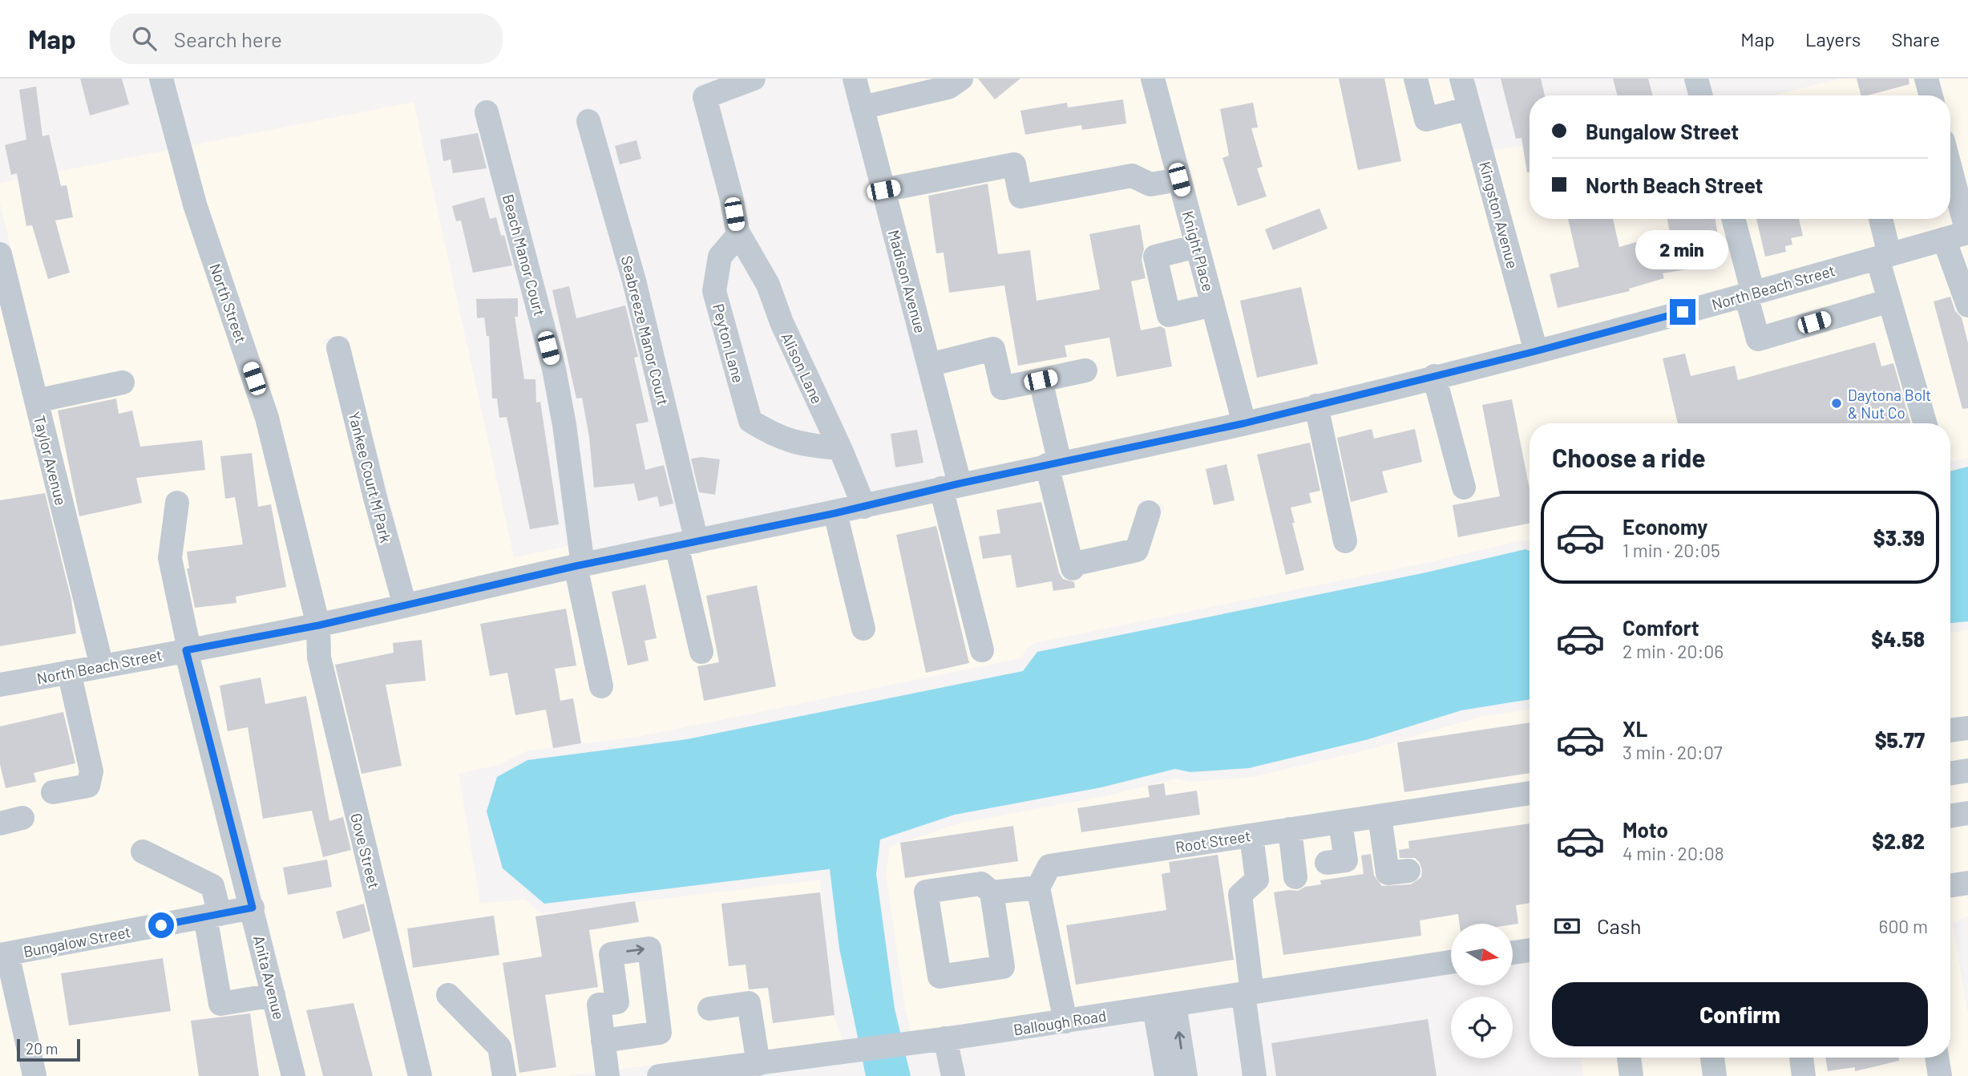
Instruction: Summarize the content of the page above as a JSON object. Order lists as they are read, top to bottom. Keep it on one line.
{"streets":{"street":["Kingston Avenue","Knight Place","Beach Manor Court","Madison Avenue","North Beach Street","North Street","Seabreeze Manor Court","Peyton Lane","Alison Lane","Taylor Avenue","Yankee Court M Park","Root Street","Gove Street","Bungalow Street","Anita Avenue","Ballough Road"]},"crossings":[["Kingston Avenue","North Beach Street"],["Knight Place","North Beach Street"],["Beach Manor Court","North Beach Street"],["Madison Avenue","North Beach Street"],["North Beach Street","North Street"],["North Beach Street","Seabreeze Manor Court"],["North Beach Street","Alison Lane"],["North Beach Street","Taylor Avenue"],["North Beach Street","Yankee Court M Park"],["North Beach Street","Gove Street"],["North Beach Street","Anita Avenue"],["North Street","Gove Street"],["Peyton Lane","Alison Lane"],["Bungalow Street","Anita Avenue"]],"places":["Daytona Bolt & Nut Co"],"scale_bar":"20 m","north":"right","page":{"header":"Map","search":"Search here","nav":["Map","Layers","Share"],"banner":["Bungalow Street","North Beach Street"],"bubble":"2 min","heading":"Choose a ride","list":[{"name":"Economy","note":"1 min · 20:05","value":"$3.39"},{"name":"Comfort","note":"2 min · 20:06","value":"$4.58"},{"name":"XL","note":"3 min · 20:07","value":"$5.77"},{"name":"Moto","note":"4 min · 20:08","value":"$2.82"}],"pay":["Cash","600 m"],"buttons":"Confirm","scale":"20 m"}}
